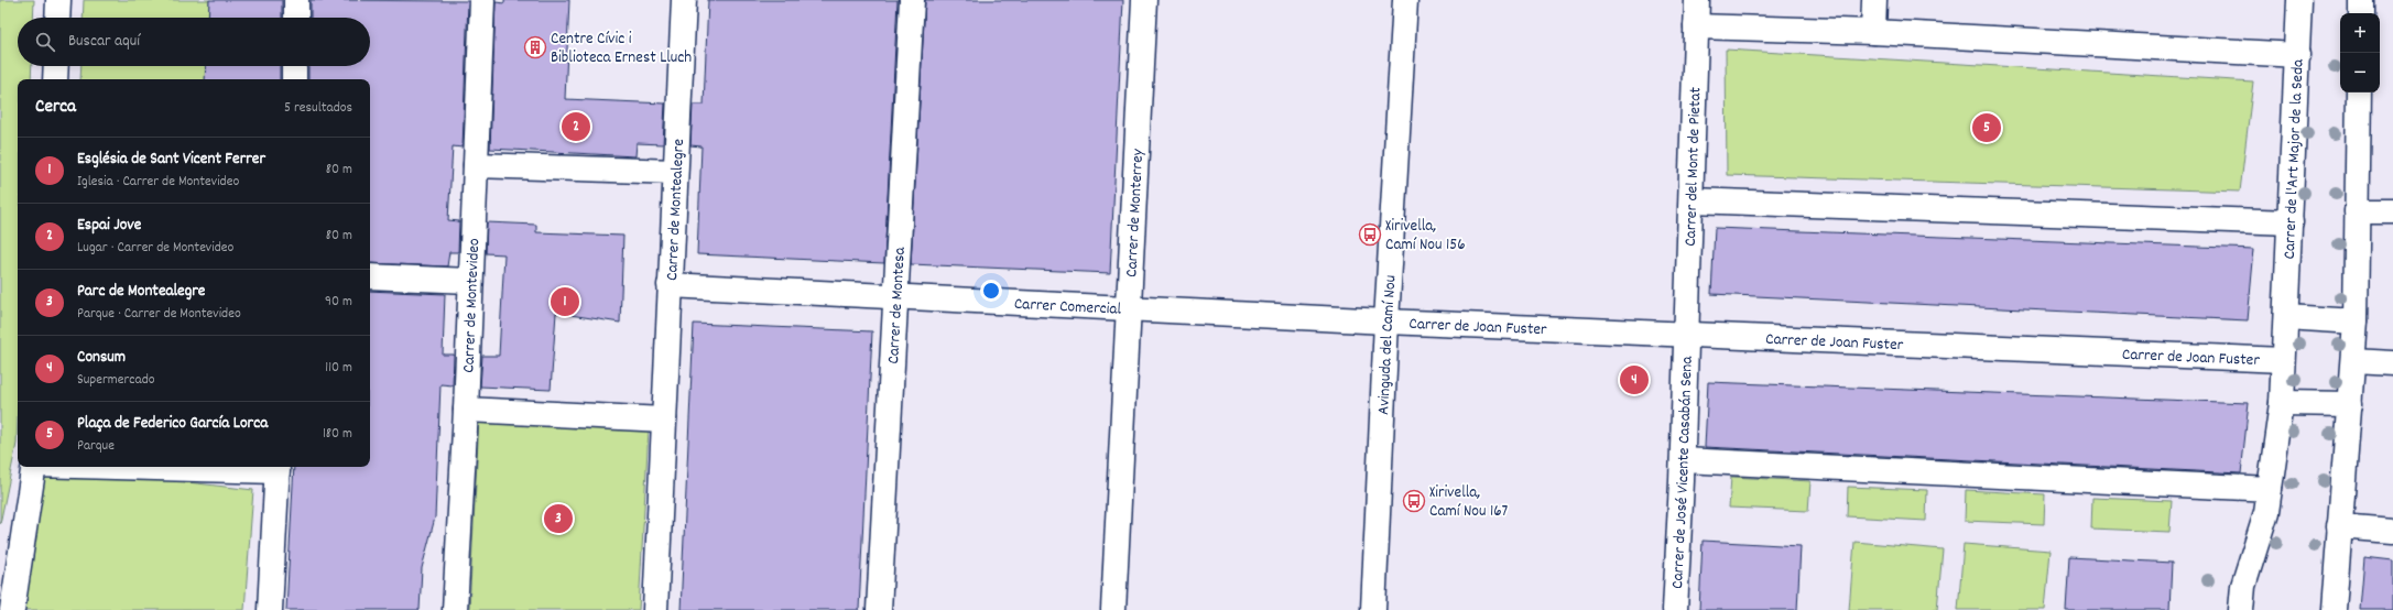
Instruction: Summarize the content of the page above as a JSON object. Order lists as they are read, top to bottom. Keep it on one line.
{"streets":{"street":["Carrer de l'Art Major de la Seda","Carrer del Mont de Pietat","Carrer de Montealegre","Carrer de Monterrey","Carrer de Montevideo","Carrer de Montesa","Carrer Comercial","Carrer de Joan Fuster","Avinguda del Camí Nou","Carrer de José Vicente Casabán Sena"]},"crossings":[["Carrer de l'Art Major de la Seda","Carrer de Joan Fuster"],["Carrer del Mont de Pietat","Carrer de Joan Fuster"],["Carrer del Mont de Pietat","Carrer de José Vicente Casabán Sena"],["Carrer de Montealegre","Carrer Comercial"],["Carrer de Monterrey","Carrer Comercial"],["Carrer de Montesa","Carrer Comercial"],["Carrer Comercial","Carrer de Joan Fuster"],["Carrer Comercial","Avinguda del Camí Nou"],["Carrer de Joan Fuster","Avinguda del Camí Nou"],["Carrer de Joan Fuster","Carrer de José Vicente Casabán Sena"]],"places":{"building":["Centre Cívic i Biblioteca Ernest Lluch"],"bus stop":["Xirivella, Camí Nou 156","Xirivella, Camí Nou 167"]},"page":{"map_buttons":["+","−"],"search":"Buscar aquí","heading":["Cerca","5 resultados"],"pins":["2","5","1","4","3"],"list":[{"mark":"1","name":"Església de Sant Vicent Ferrer","note":"Iglesia · Carrer de Montevideo","value":"80 m"},{"mark":"2","name":"Espai Jove","note":"Lugar · Carrer de Montevideo","value":"80 m"},{"mark":"3","name":"Parc de Montealegre","note":"Parque · Carrer de Montevideo","value":"90 m"},{"mark":"4","name":"Consum","note":"Supermercado","value":"110 m"},{"mark":"5","name":"Plaça de Federico García Lorca","note":"Parque","value":"180 m"}]}}
